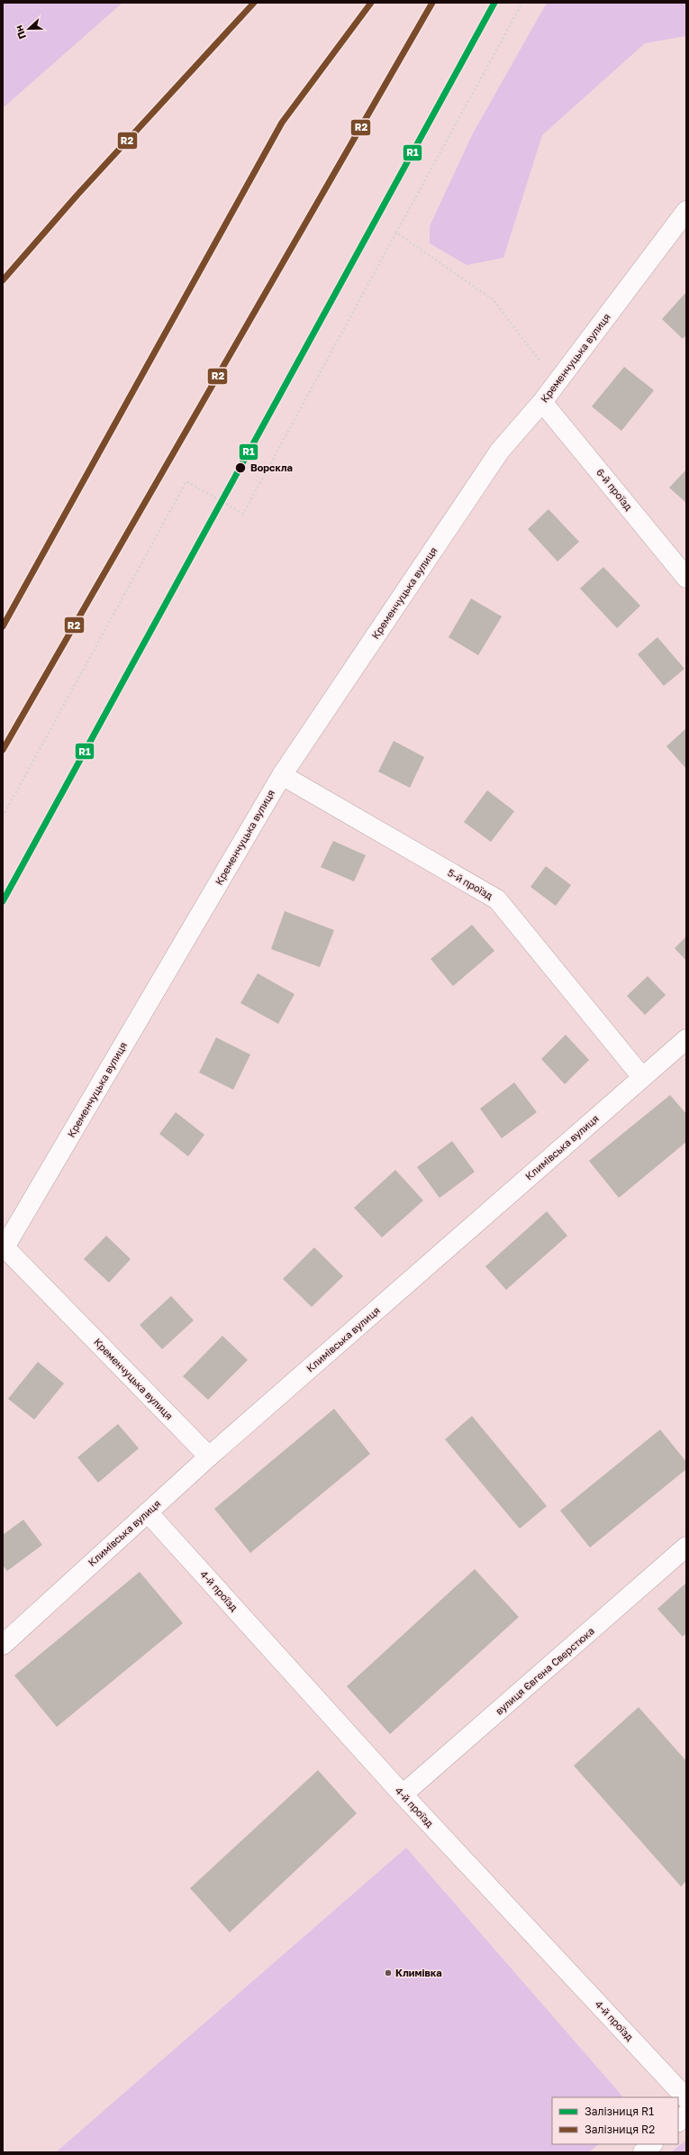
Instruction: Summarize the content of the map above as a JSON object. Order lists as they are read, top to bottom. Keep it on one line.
{"streets":{"street":["Кременчуцька вулиця","6-й проїзд","5-й проїзд","Климівська вулиця","4-й проїзд","вулиця Євгена Сверстюка"]},"crossings":[["Кременчуцька вулиця","6-й проїзд"],["Кременчуцька вулиця","5-й проїзд"],["Кременчуцька вулиця","Климівська вулиця"],["5-й проїзд","Климівська вулиця"],["Климівська вулиця","4-й проїзд"],["4-й проїзд","вулиця Євгена Сверстюка"]],"places":["Ворскла","Климівка"],"lines":["rail line R1","rail line R2"],"legend":["Залізниця R1","Залізниця R2"],"north":"left"}
